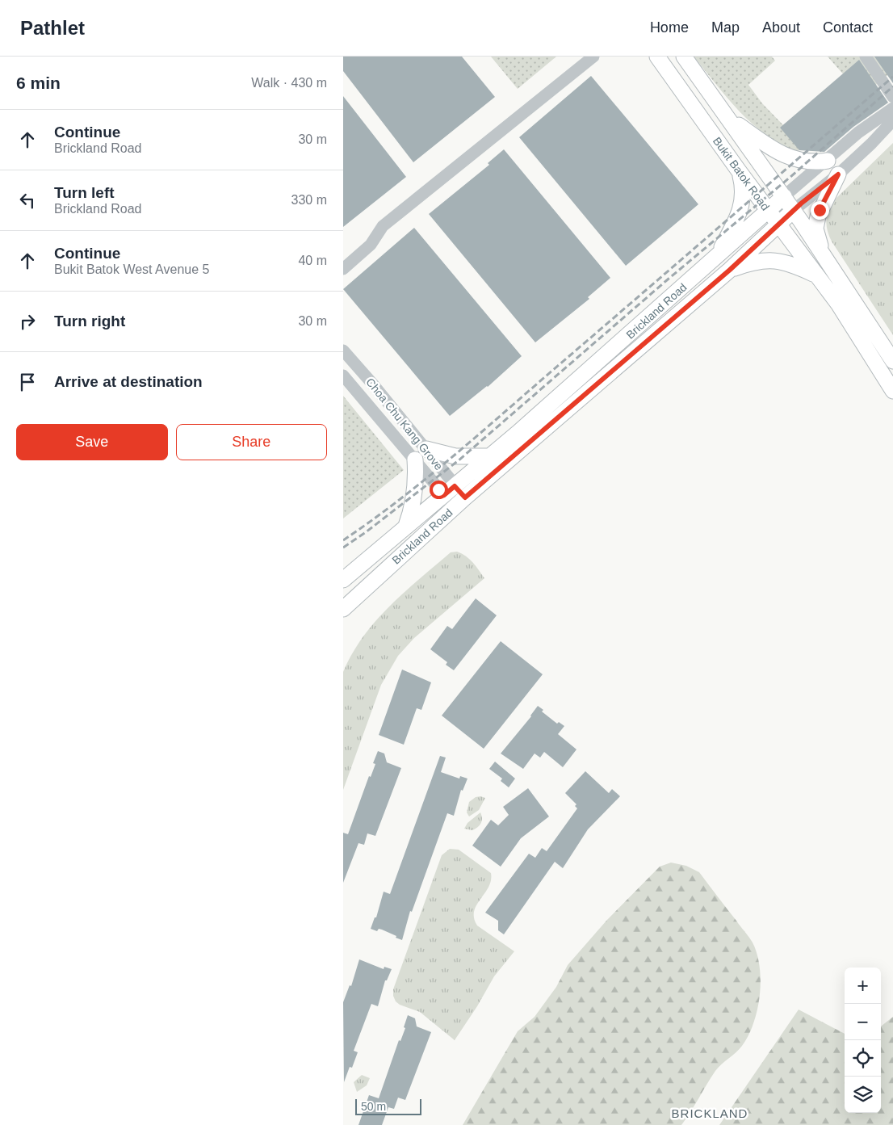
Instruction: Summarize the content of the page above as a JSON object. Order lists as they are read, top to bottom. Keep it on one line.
{"streets":{"main road":["Bukit Batok Road","Brickland Road"],"street":["Choa Chu Kang Grove"]},"crossings":[["Bukit Batok Road","Brickland Road"],["Brickland Road","Choa Chu Kang Grove"]],"districts":["BRICKLAND"],"scale_bar":"50 m","page":{"header":"Pathlet","nav":["Home","Map","About","Contact"],"heading":["6 min","Walk · 430 m"],"list":[["Continue","Brickland Road","30 m"],["Turn left","Brickland Road","330 m"],["Continue","Bukit Batok West Avenue 5","40 m"],["Turn right","30 m"],"Arrive at destination"],"buttons":["Save","Share"],"map_buttons":["+","−"],"scale":"50 m"}}
